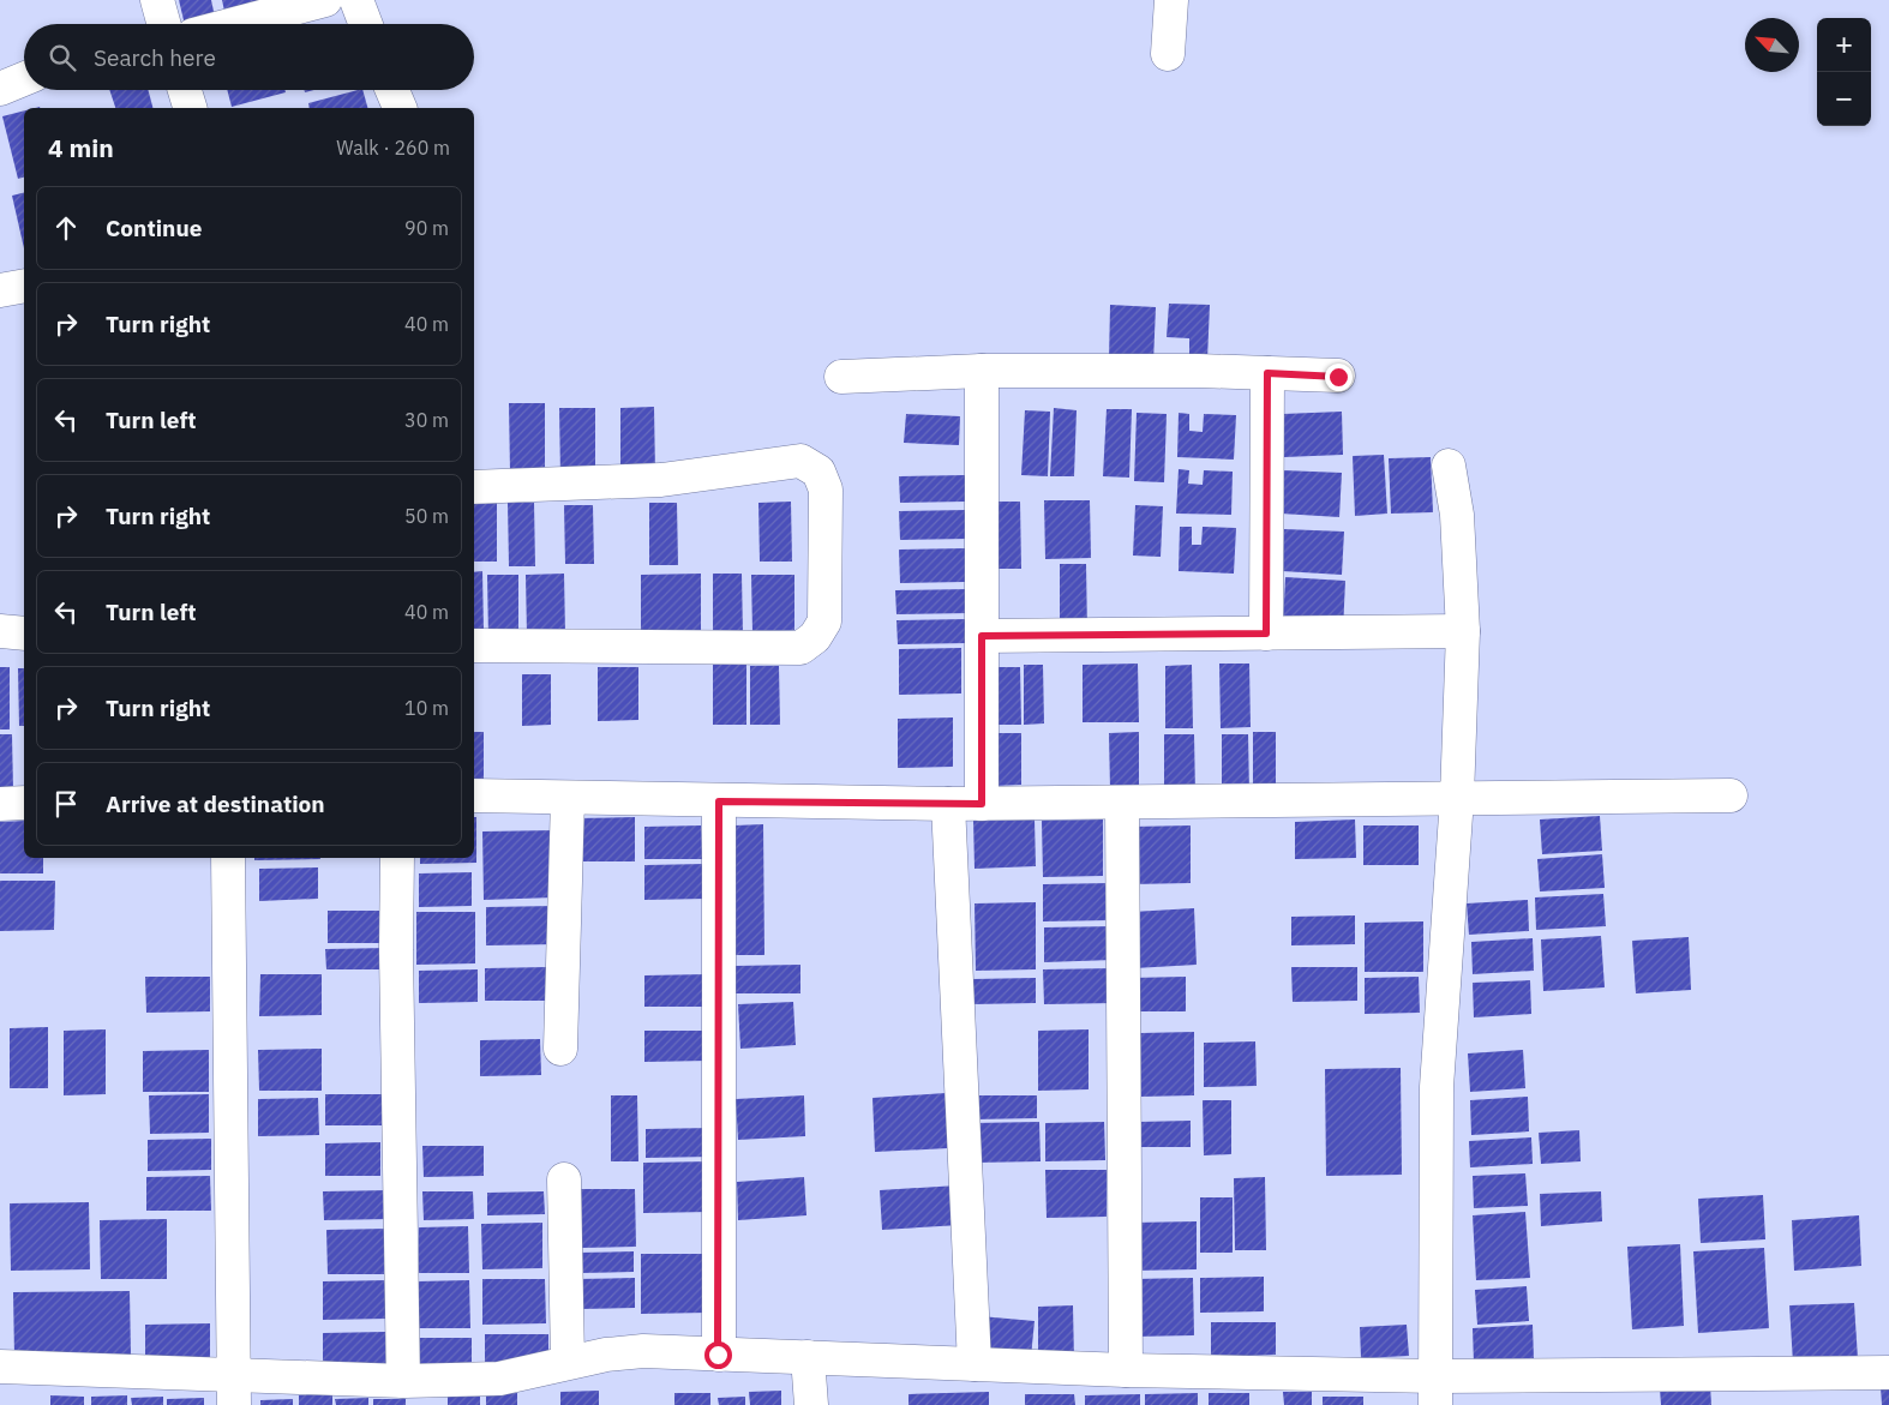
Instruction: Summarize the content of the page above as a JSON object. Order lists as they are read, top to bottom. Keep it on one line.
{"north":"top left","page":{"map_buttons":["+","−"],"search":"Search here","heading":["4 min","Walk · 260 m"],"list":[["Continue","90 m"],["Turn right","40 m"],["Turn left","30 m"],["Turn right","50 m"],["Turn left","40 m"],["Turn right","10 m"],"Arrive at destination"]}}
